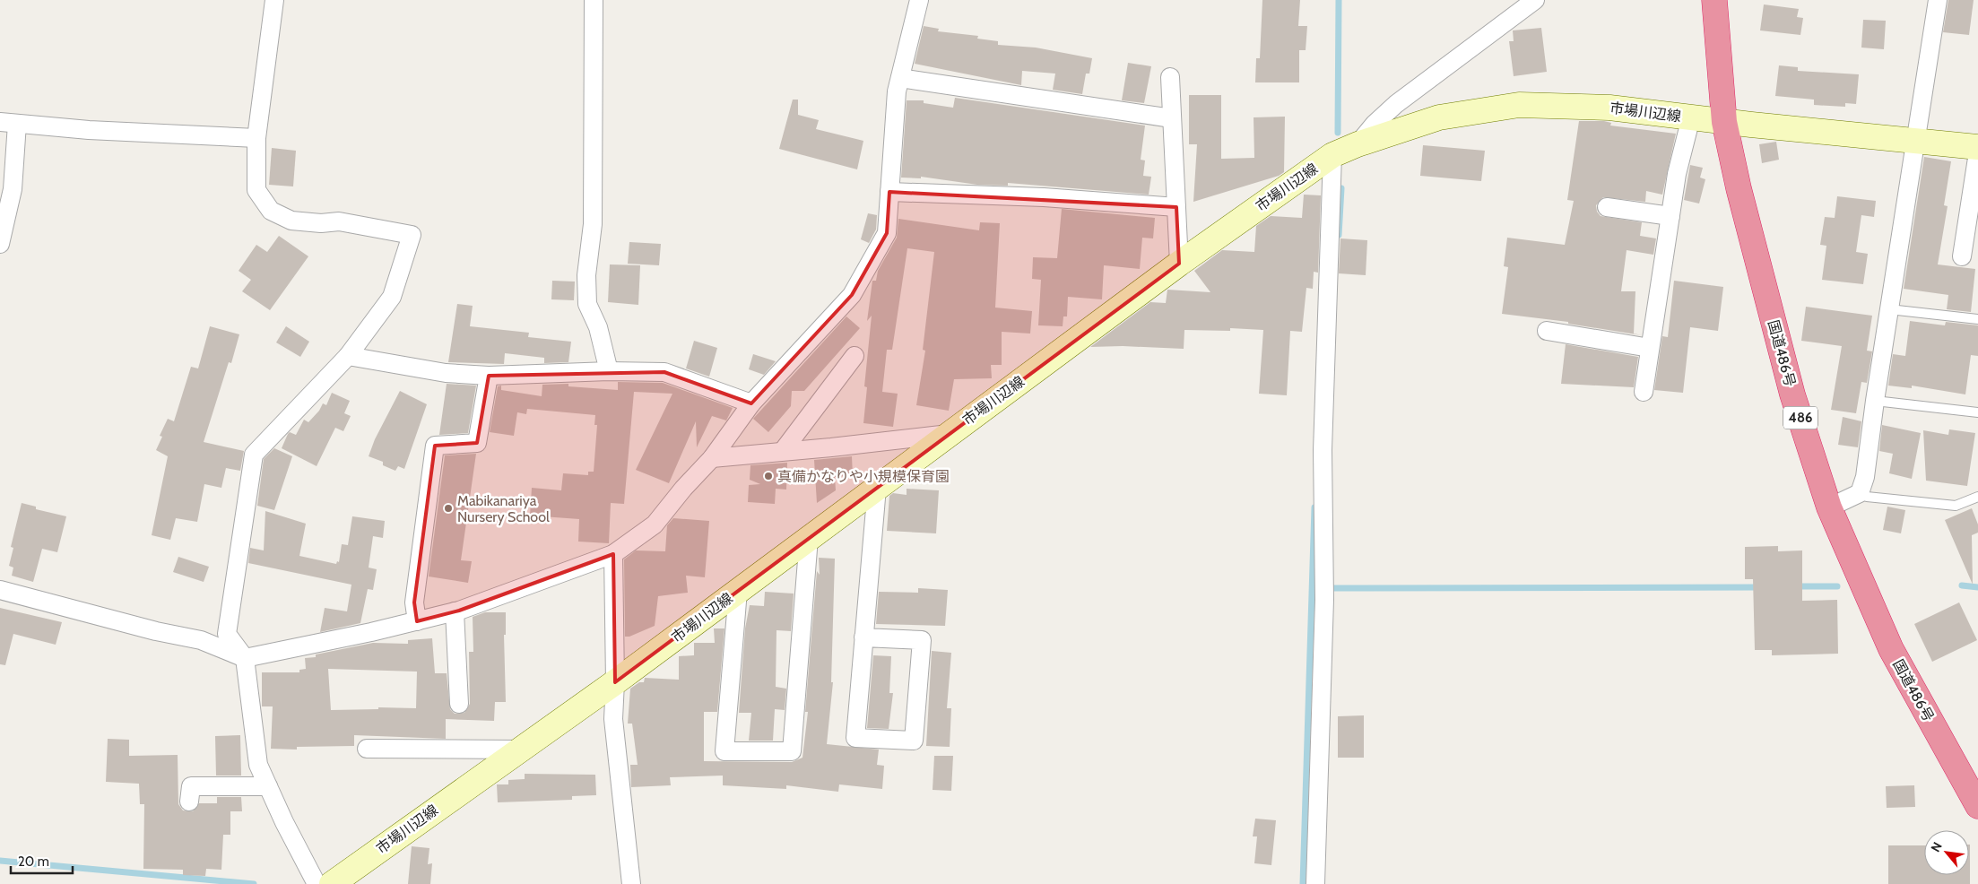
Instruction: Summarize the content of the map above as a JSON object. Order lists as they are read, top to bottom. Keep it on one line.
{"streets":{"highway":["国道486号","486"],"main road":["市場川辺線"]},"crossings":[["市場川辺線","国道486号"]],"places":["真備かなりや小規模保育園","Mabikanariya Nursery School"],"scale_bar":"20 m","north":"top left"}
